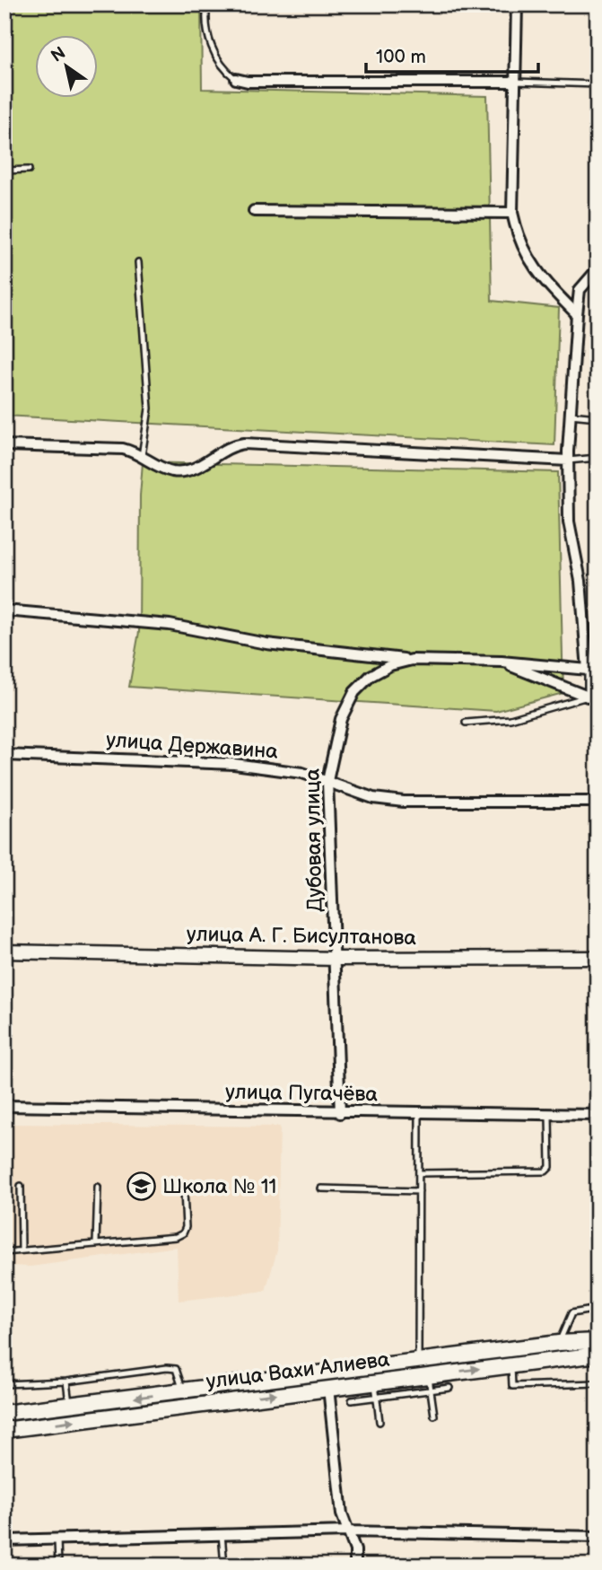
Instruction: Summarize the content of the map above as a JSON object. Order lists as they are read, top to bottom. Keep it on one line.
{"streets":{"main road":["улица Вахи Алиева"],"street":["улица Державина","Дубовая улица","улица А. Г. Бисултанова","улица Пугачёва"]},"crossings":[["улица Державина","Дубовая улица"],["Дубовая улица","улица А. Г. Бисултанова"],["Дубовая улица","улица Пугачёва"]],"places":{"school or university":["Школа № 11"]},"scale_bar":"100 m","north":"top left"}
